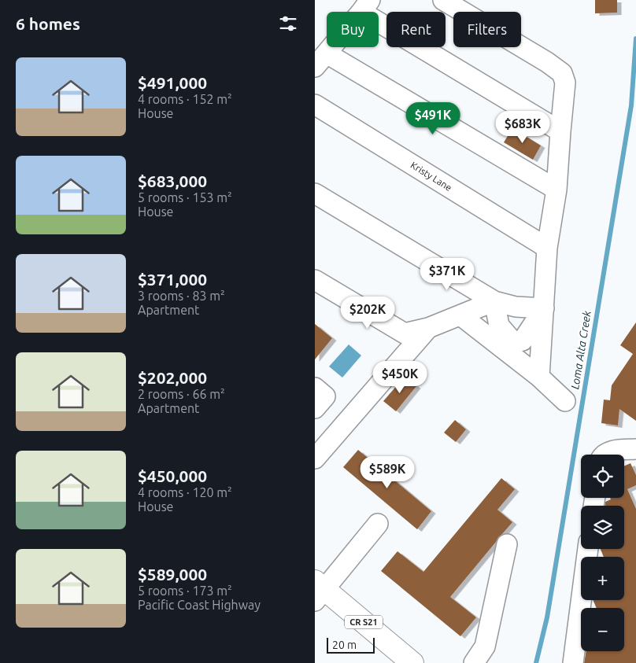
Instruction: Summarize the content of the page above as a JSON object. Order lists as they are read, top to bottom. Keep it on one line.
{"streets":{"main road":["CR S21"],"street":["Kristy Lane"]},"water":["Loma Alta Creek"],"scale_bar":"20 m","page":{"heading":"6 homes","chip":["Buy","Rent","Filters"],"list":[{"name":"$491,000","note":"4 rooms · 152 m² · House"},{"name":"$683,000","note":"5 rooms · 153 m² · House"},{"name":"$371,000","note":"3 rooms · 83 m² · Apartment"},{"name":"$202,000","note":"2 rooms · 66 m² · Apartment"},{"name":"$450,000","note":"4 rooms · 120 m² · House"},{"name":"$589,000","note":"5 rooms · 173 m² · Pacific Coast Highway"}],"price":["$491K","$683K","$371K","$202K","$450K","$589K"],"map_buttons":["+","−"],"scale":"20 m"}}
